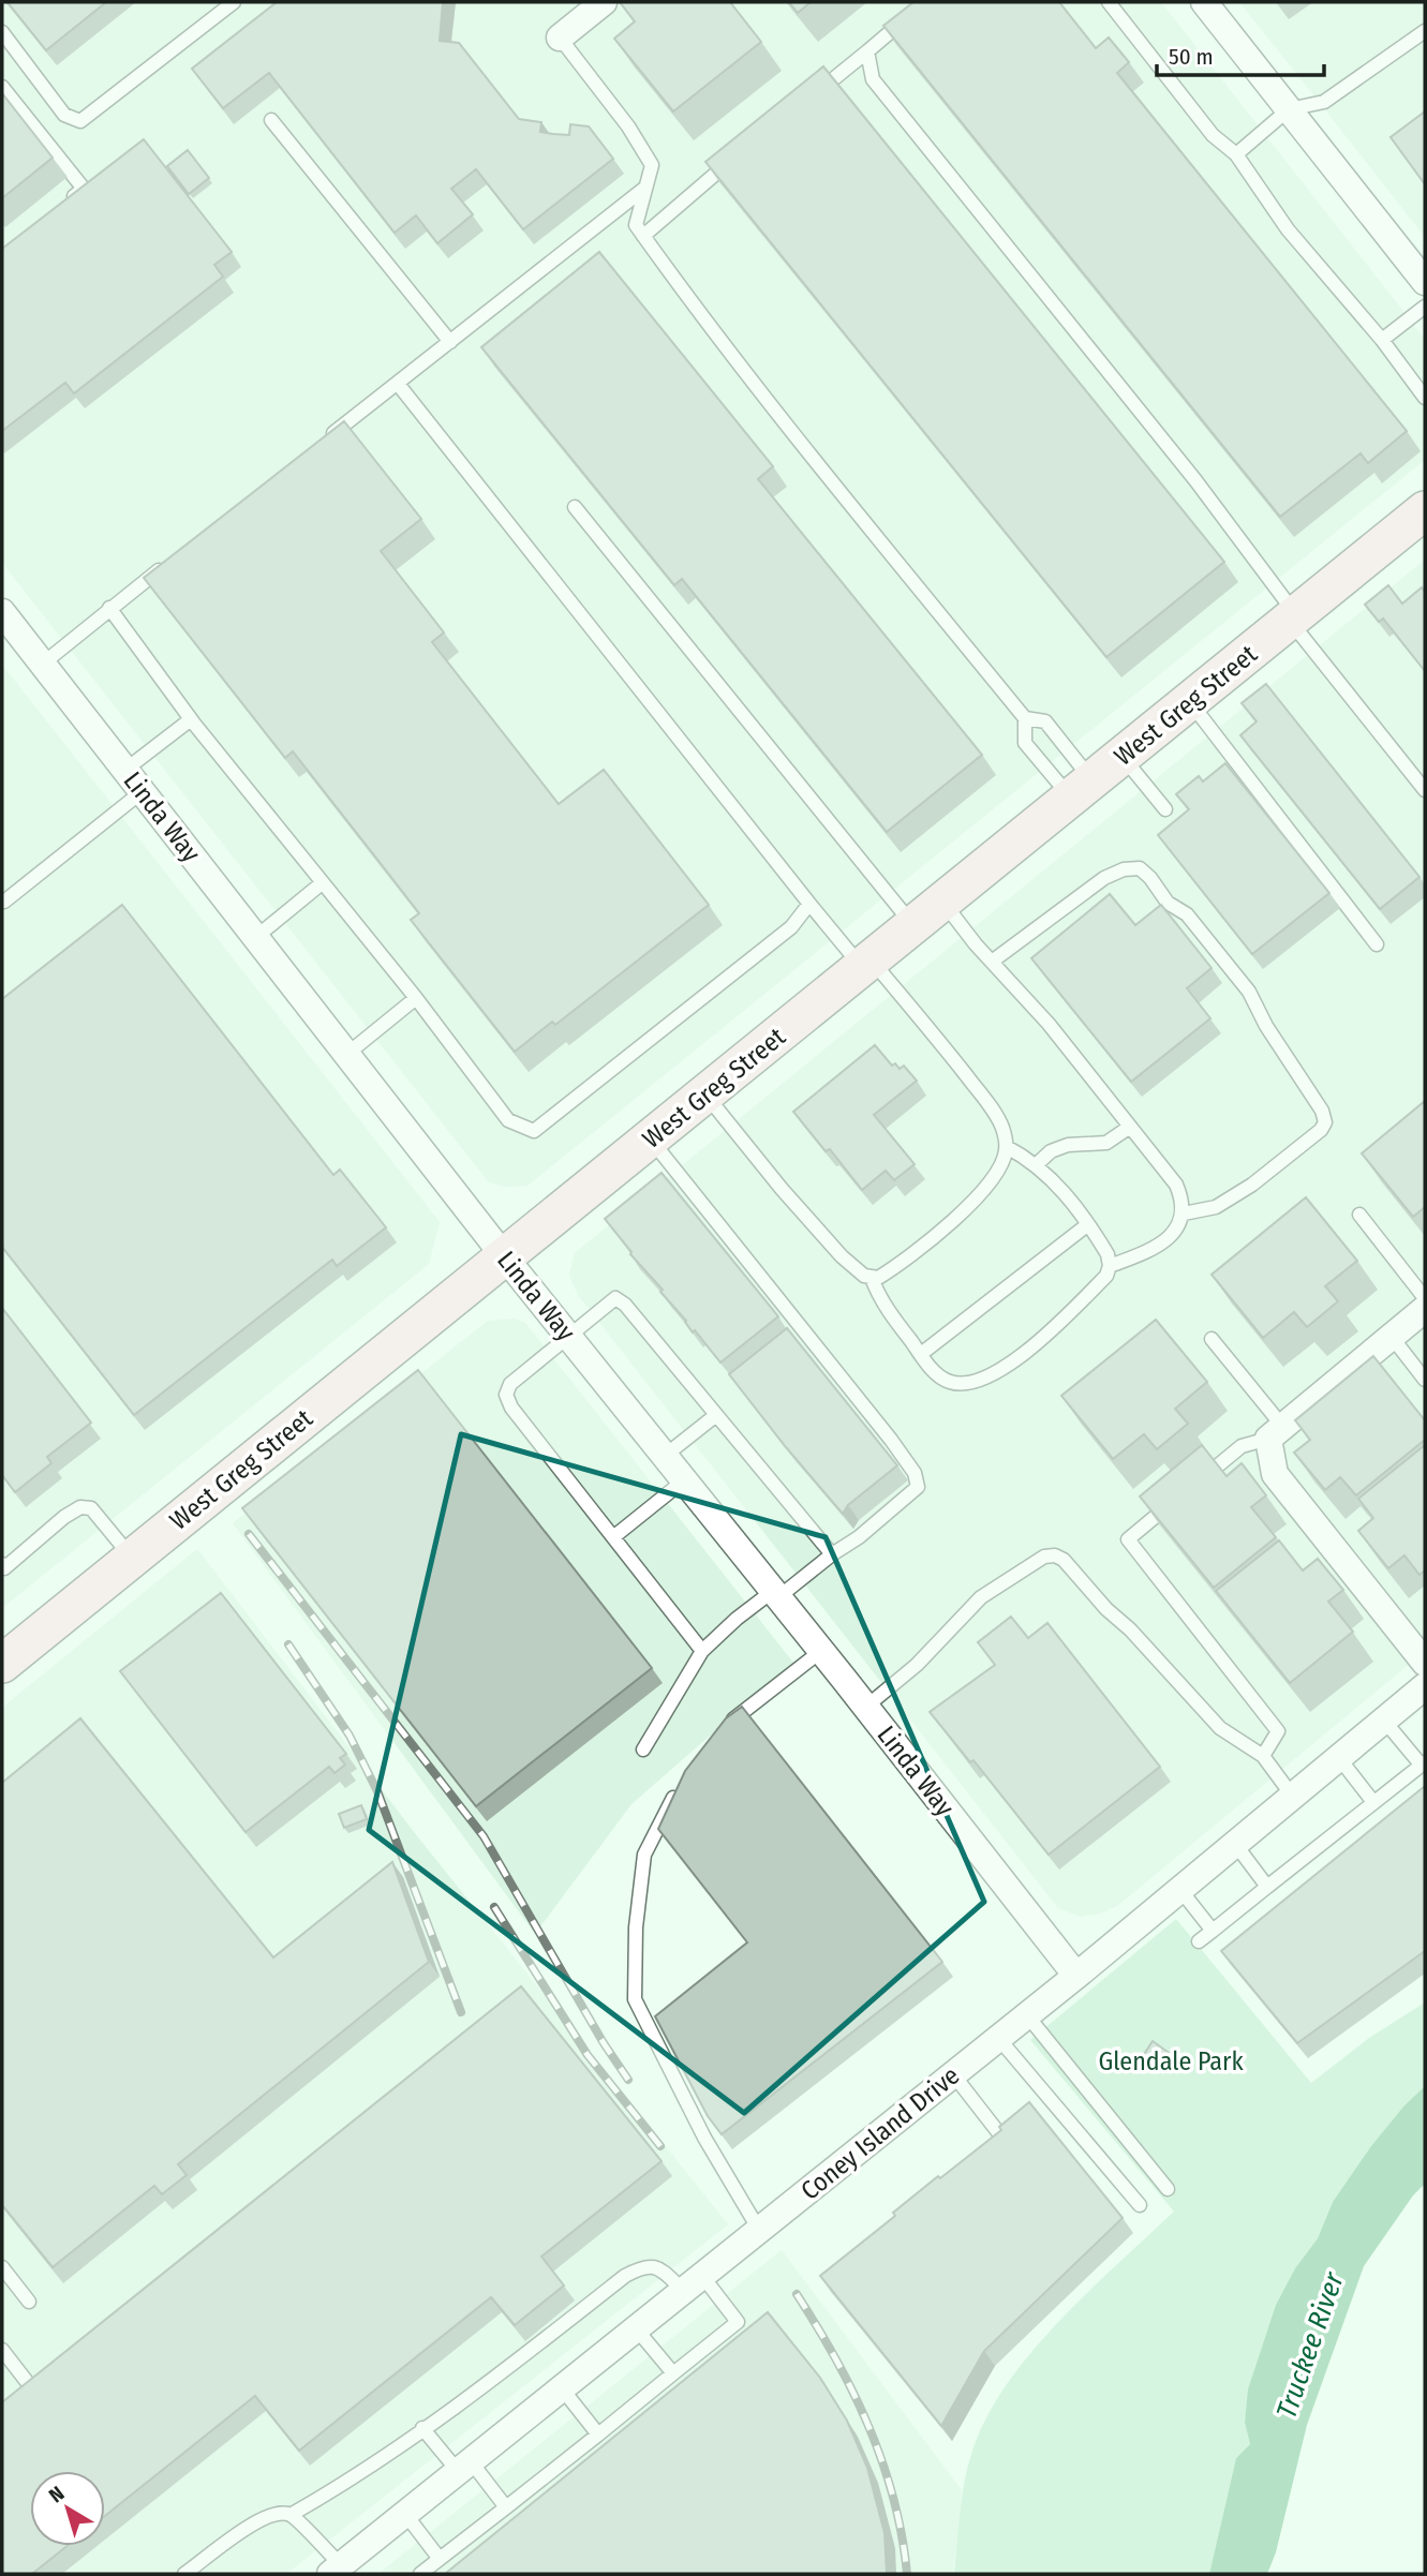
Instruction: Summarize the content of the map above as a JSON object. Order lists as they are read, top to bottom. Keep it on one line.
{"streets":{"main road":["West Greg Street"],"street":["Linda Way","Coney Island Drive"]},"crossings":[["West Greg Street","Linda Way"],["Linda Way","Coney Island Drive"]],"water":["Truckee River"],"parks":["Glendale Park"],"scale_bar":"50 m","north":"top left"}
